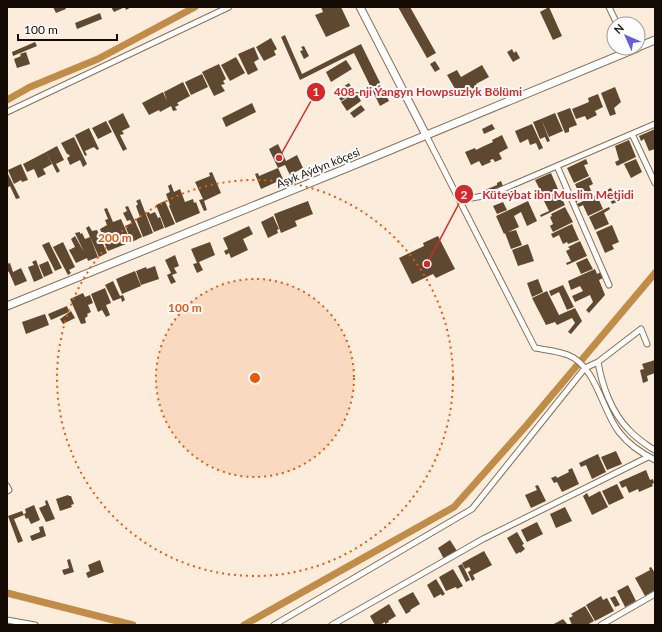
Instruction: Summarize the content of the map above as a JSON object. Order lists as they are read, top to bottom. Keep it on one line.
{"streets":{"main road":["Aşyk Aýdyn köçesi"]},"places":["408-nji Ýangyn Howpsuzlyk Bölümi","Küteýbat ibn Muslim Metjidi"],"scale_bar":"100 m","north":"top left","rings":["200 m","100 m"]}
